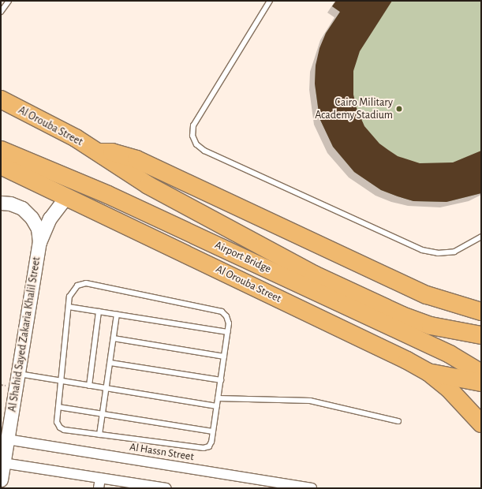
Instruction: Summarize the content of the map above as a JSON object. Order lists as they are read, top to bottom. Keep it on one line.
{"streets":{"highway":["Al Orouba Street","Airport Bridge"],"street":["Al Shahid Sayed Zakaria Khalil Street","Al Hassn Street"]},"crossings":[["Al Orouba Street","Al Shahid Sayed Zakaria Khalil Street"],["Al Shahid Sayed Zakaria Khalil Street","Al Hassn Street"]],"places":["Cairo Military Academy Stadium"]}
